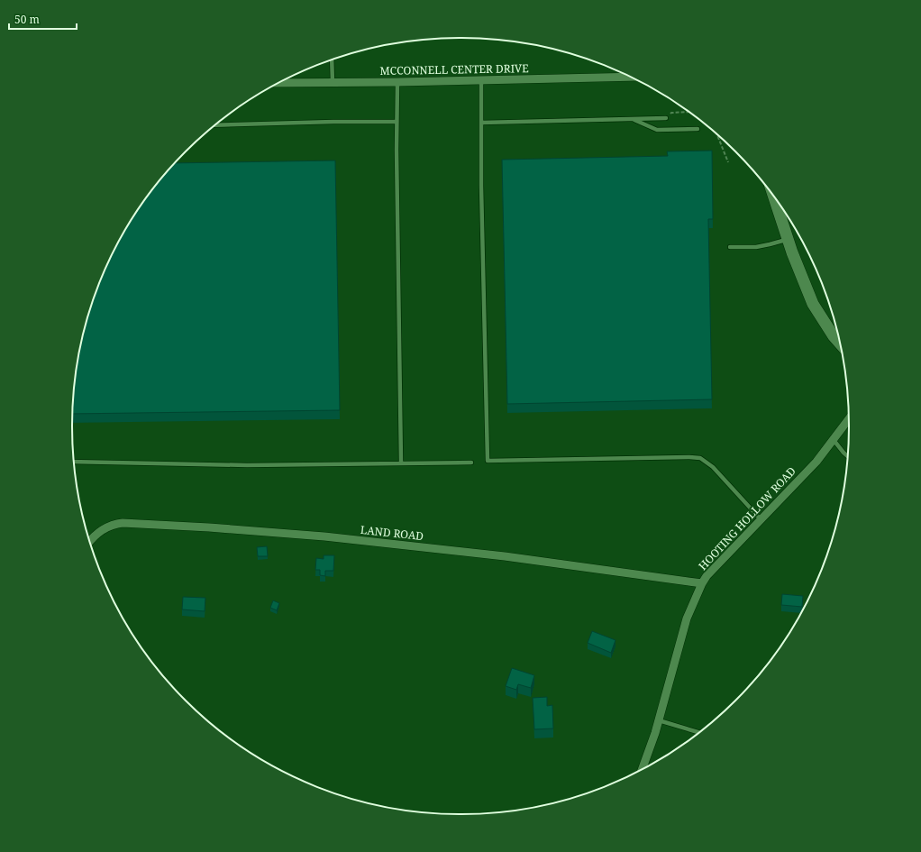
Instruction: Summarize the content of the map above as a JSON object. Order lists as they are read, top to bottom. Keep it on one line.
{"streets":{"street":["MCCONNELL CENTER DRIVE","HOOTING HOLLOW ROAD","LAND ROAD"]},"crossings":[["HOOTING HOLLOW ROAD","LAND ROAD"]],"scale_bar":"50 m"}
